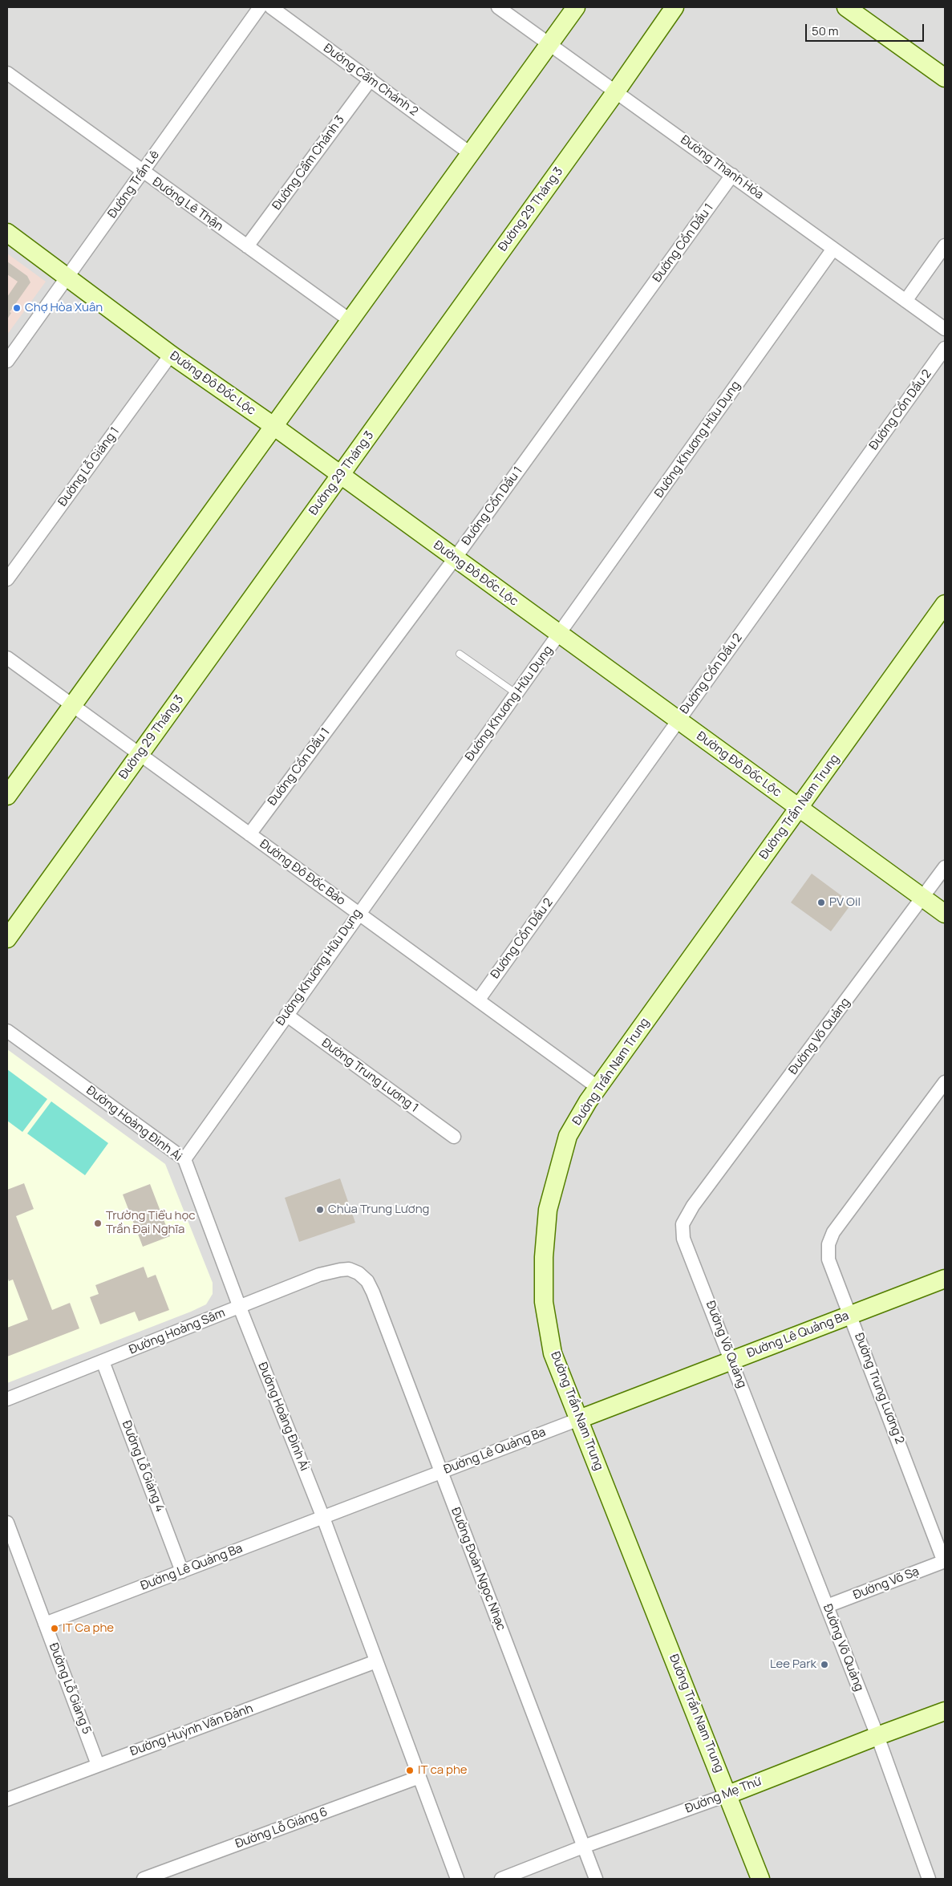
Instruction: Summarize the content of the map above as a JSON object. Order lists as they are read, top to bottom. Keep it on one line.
{"streets":{"street":["Đường Cẩm Chánh 2","Đường Cẩm Chánh 3","Đường Thanh Hóa","Đường Trần Lê","Đường Lê Thận","Đường 29 Tháng 3","Đường Cồn Dầu 1","Đường Đô Đốc Lộc","Đường Cồn Dầu 2","Đường Khương Hữu Dụng","Đường Lỗ Giáng 1","Đường Trần Nam Trung","Đường Đô Đốc Bảo","Đường Võ Quảng","Đường Trung Lương 1","Đường Hoàng Đình Ái","Đường Hoàng Sâm","Đường Lê Quảng Ba","Đường Trung Lương 2","Đường Lỗ Giáng 4","Đường Đoàn Ngọc Nhạc","Đường Võ Sạ","Đường Lỗ Giáng 5","Đường Huỳnh Văn Đảnh","Đường Mẹ Thứ","Đường Lỗ Giáng 6"]},"crossings":[["Đường Cẩm Chánh 2","Đường Cẩm Chánh 3"],["Đường Cẩm Chánh 3","Đường Lê Thận"],["Đường Thanh Hóa","Đường 29 Tháng 3"],["Đường Thanh Hóa","Đường Cồn Dầu 1"],["Đường Thanh Hóa","Đường Khương Hữu Dụng"],["Đường Trần Lê","Đường Lê Thận"],["Đường Trần Lê","Đường Đô Đốc Lộc"],["Đường 29 Tháng 3","Đường Đô Đốc Lộc"],["Đường 29 Tháng 3","Đường Đô Đốc Bảo"],["Đường Cồn Dầu 1","Đường Đô Đốc Lộc"],["Đường Cồn Dầu 1","Đường Đô Đốc Bảo"],["Đường Đô Đốc Lộc","Đường Cồn Dầu 2"],["Đường Đô Đốc Lộc","Đường Khương Hữu Dụng"],["Đường Đô Đốc Lộc","Đường Lỗ Giáng 1"],["Đường Đô Đốc Lộc","Đường Trần Nam Trung"],["Đường Đô Đốc Lộc","Đường Võ Quảng"],["Đường Cồn Dầu 2","Đường Đô Đốc Bảo"],["Đường Khương Hữu Dụng","Đường Đô Đốc Bảo"],["Đường Khương Hữu Dụng","Đường Trung Lương 1"],["Đường Khương Hữu Dụng","Đường Hoàng Đình Ái"],["Đường Trần Nam Trung","Đường Đô Đốc Bảo"],["Đường Trần Nam Trung","Đường Lê Quảng Ba"],["Đường Trần Nam Trung","Đường Mẹ Thứ"],["Đường Võ Quảng","Đường Lê Quảng Ba"],["Đường Võ Quảng","Đường Võ Sạ"],["Đường Võ Quảng","Đường Mẹ Thứ"],["Đường Hoàng Đình Ái","Đường Hoàng Sâm"],["Đường Hoàng Đình Ái","Đường Lê Quảng Ba"],["Đường Hoàng Đình Ái","Đường Huỳnh Văn Đảnh"],["Đường Hoàng Đình Ái","Đường Lỗ Giáng 6"],["Đường Hoàng Sâm","Đường Lỗ Giáng 4"],["Đường Hoàng Sâm","Đường Đoàn Ngọc Nhạc"],["Đường Lê Quảng Ba","Đường Trung Lương 2"],["Đường Lê Quảng Ba","Đường Lỗ Giáng 4"],["Đường Lê Quảng Ba","Đường Đoàn Ngọc Nhạc"],["Đường Lê Quảng Ba","Đường Lỗ Giáng 5"],["Đường Trung Lương 2","Đường Võ Sạ"],["Đường Đoàn Ngọc Nhạc","Đường Mẹ Thứ"],["Đường Lỗ Giáng 5","Đường Huỳnh Văn Đảnh"]],"places":["Chợ Hòa Xuân","PV Oil","Chùa Trung Lương","Trường Tiểu học Trần Đại Nghĩa","IT Ca phe","Lee Park","IT ca phe"],"scale_bar":"50 m"}
